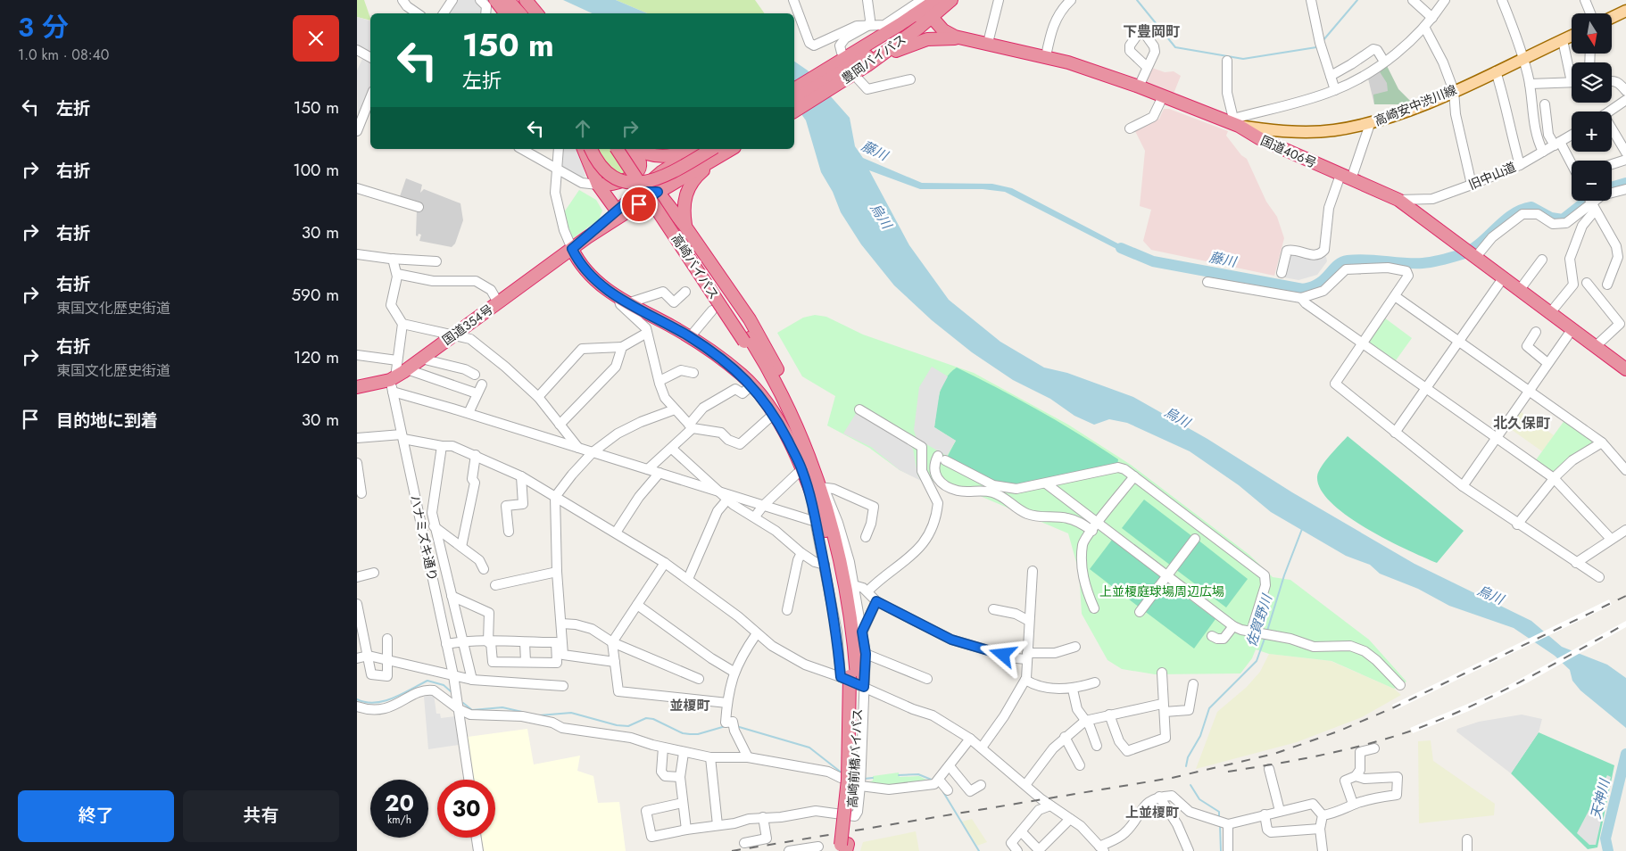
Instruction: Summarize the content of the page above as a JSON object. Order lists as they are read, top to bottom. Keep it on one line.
{"streets":{"highway":["豊岡バイパス","国道406号","高崎バイパス","国道354号","高崎前橋バイパス"],"main road":["高崎安中渋川線"],"street":["旧中山道","ハナミズキ通り"]},"crossings":[["豊岡バイパス","国道406号"],["高崎安中渋川線","国道406号"],["国道406号","旧中山道"],["高崎バイパス","高崎前橋バイパス"],["国道354号","ハナミズキ通り"]],"districts":["下豊岡町","北久保町","並榎町","上並榎町"],"water":["藤川","烏川","佐賀野川","天神川"],"parks":["上並榎庭球場周辺広場"],"north":"bottom","page":{"heading":["3 分","1.0 km · 08:40"],"map_buttons":["+","−"],"turn":["150 m","左折"],"list":[{"name":"左折","value":"150 m"},{"name":"右折","value":"100 m"},{"name":"右折","value":"30 m"},{"name":"右折","note":"東国文化歴史街道","value":"590 m"},{"name":"右折","note":"東国文化歴史街道","value":"120 m"},{"name":"目的地に到着","value":"30 m"}],"speed":"20 km/h","limit":"30","buttons":["終了","共有"]}}
